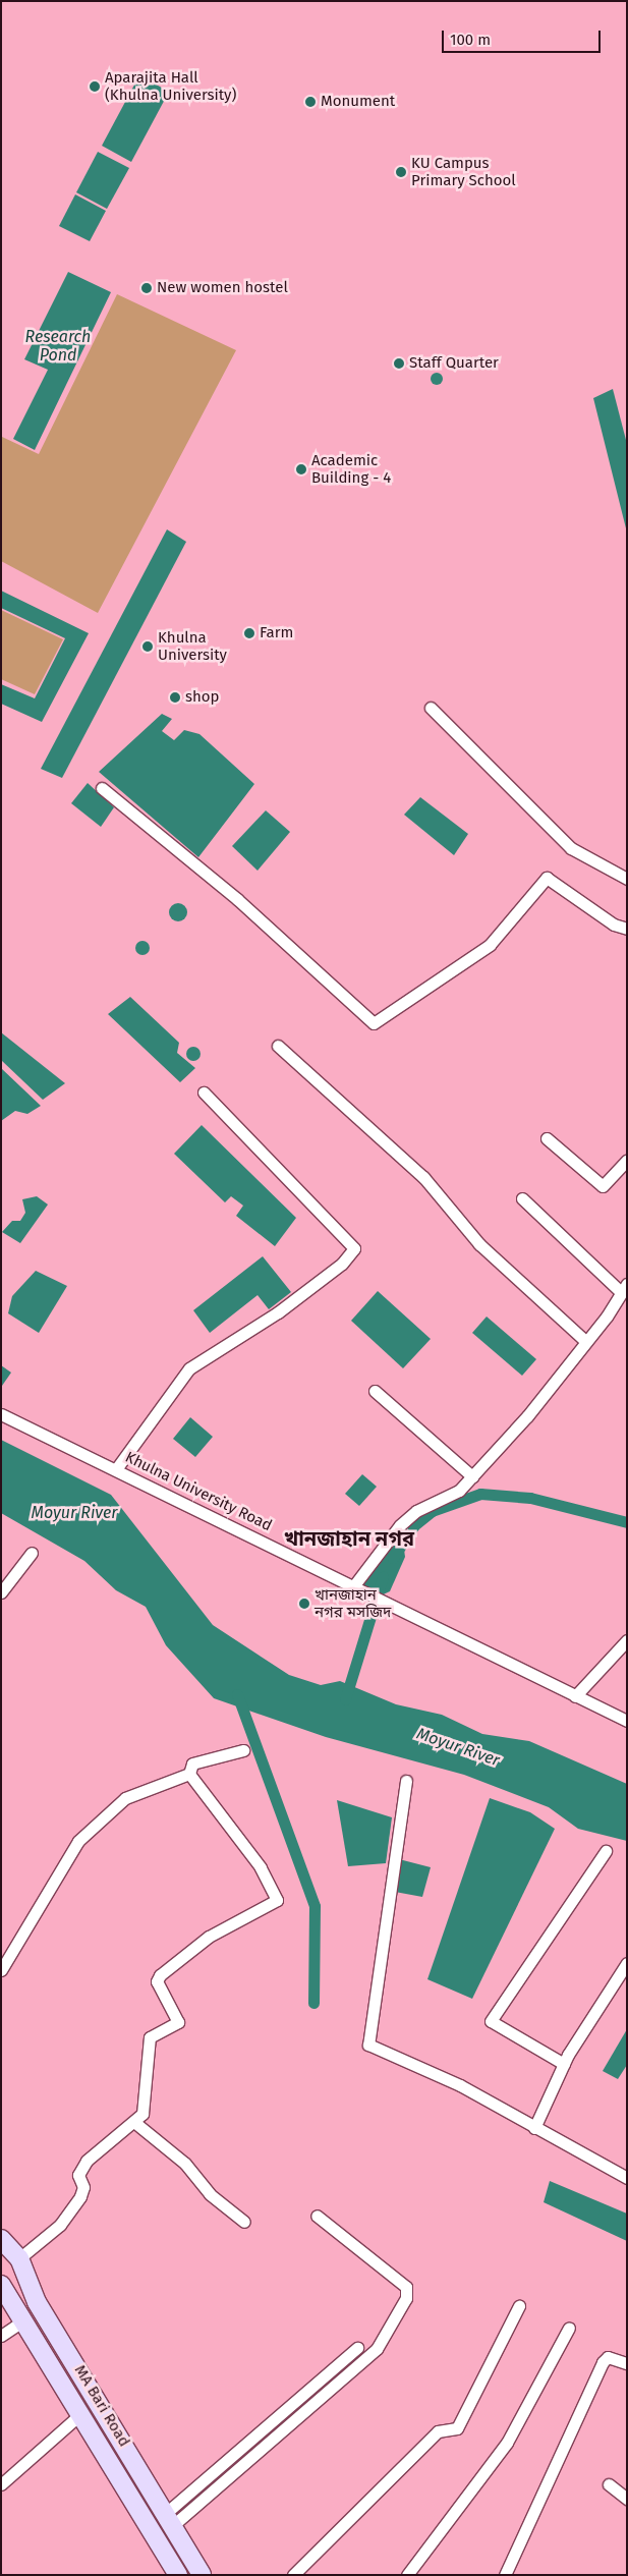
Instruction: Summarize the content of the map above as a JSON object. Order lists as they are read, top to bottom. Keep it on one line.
{"streets":{"main road":["MA Bari Road"],"street":["Khulna University Road"]},"districts":["খানজাহান নগর"],"water":["Research Pond","Moyur River"],"places":["Aparajita Hall (Khulna University)","Monument","KU Campus Primary School","New women hostel","Staff Quarter","Academic Building - 4","Farm","Khulna University","shop","খানজাহান নগর মসজিদ"],"scale_bar":"100 m"}
